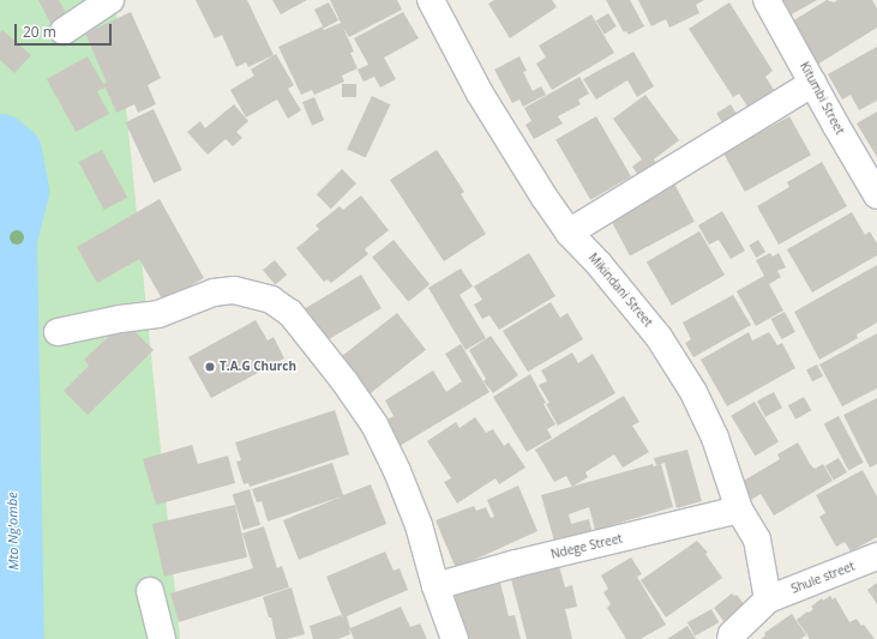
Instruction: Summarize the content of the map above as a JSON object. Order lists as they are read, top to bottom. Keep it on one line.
{"streets":{"street":["Kitumbi Street","Mikindani Street","Ndege Street","Shule street"]},"crossings":[["Mikindani Street","Ndege Street"],["Mikindani Street","Shule street"]],"water":["Mto Ng'ombe"],"places":["T.A.G Church"],"scale_bar":"20 m"}
